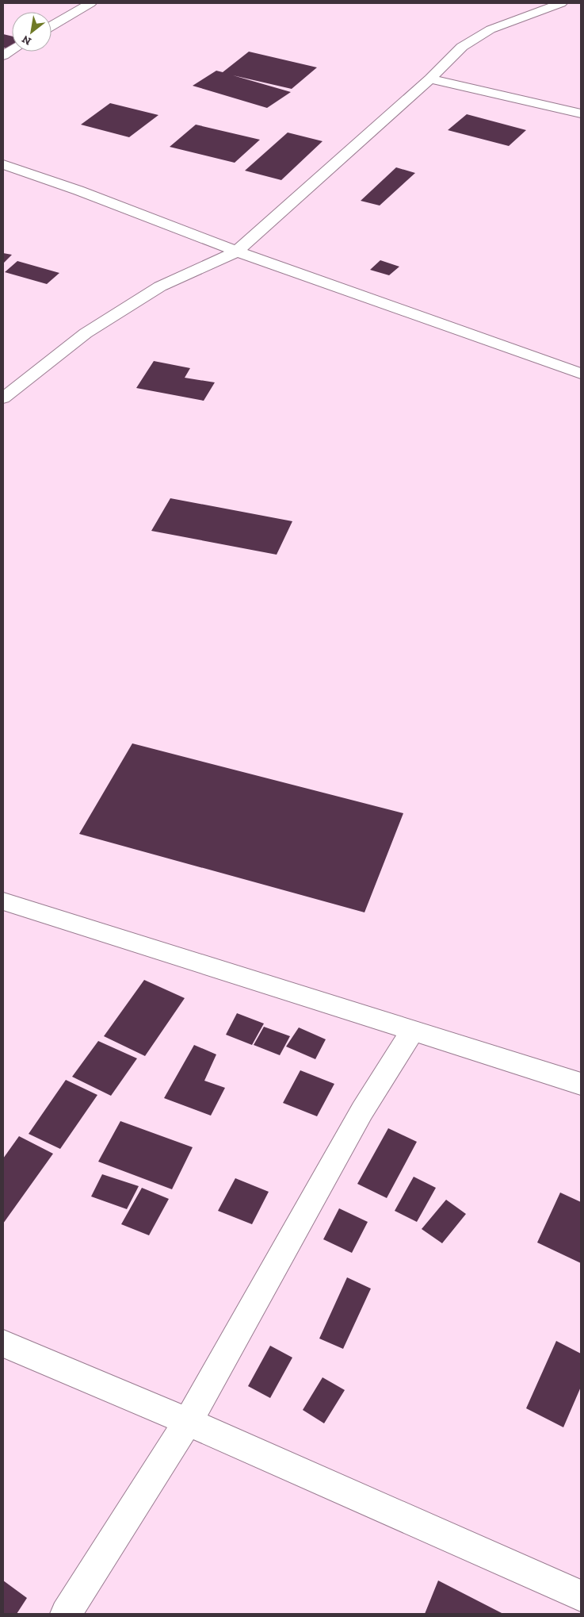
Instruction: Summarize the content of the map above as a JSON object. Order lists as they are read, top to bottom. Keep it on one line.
{"north":"bottom left"}
